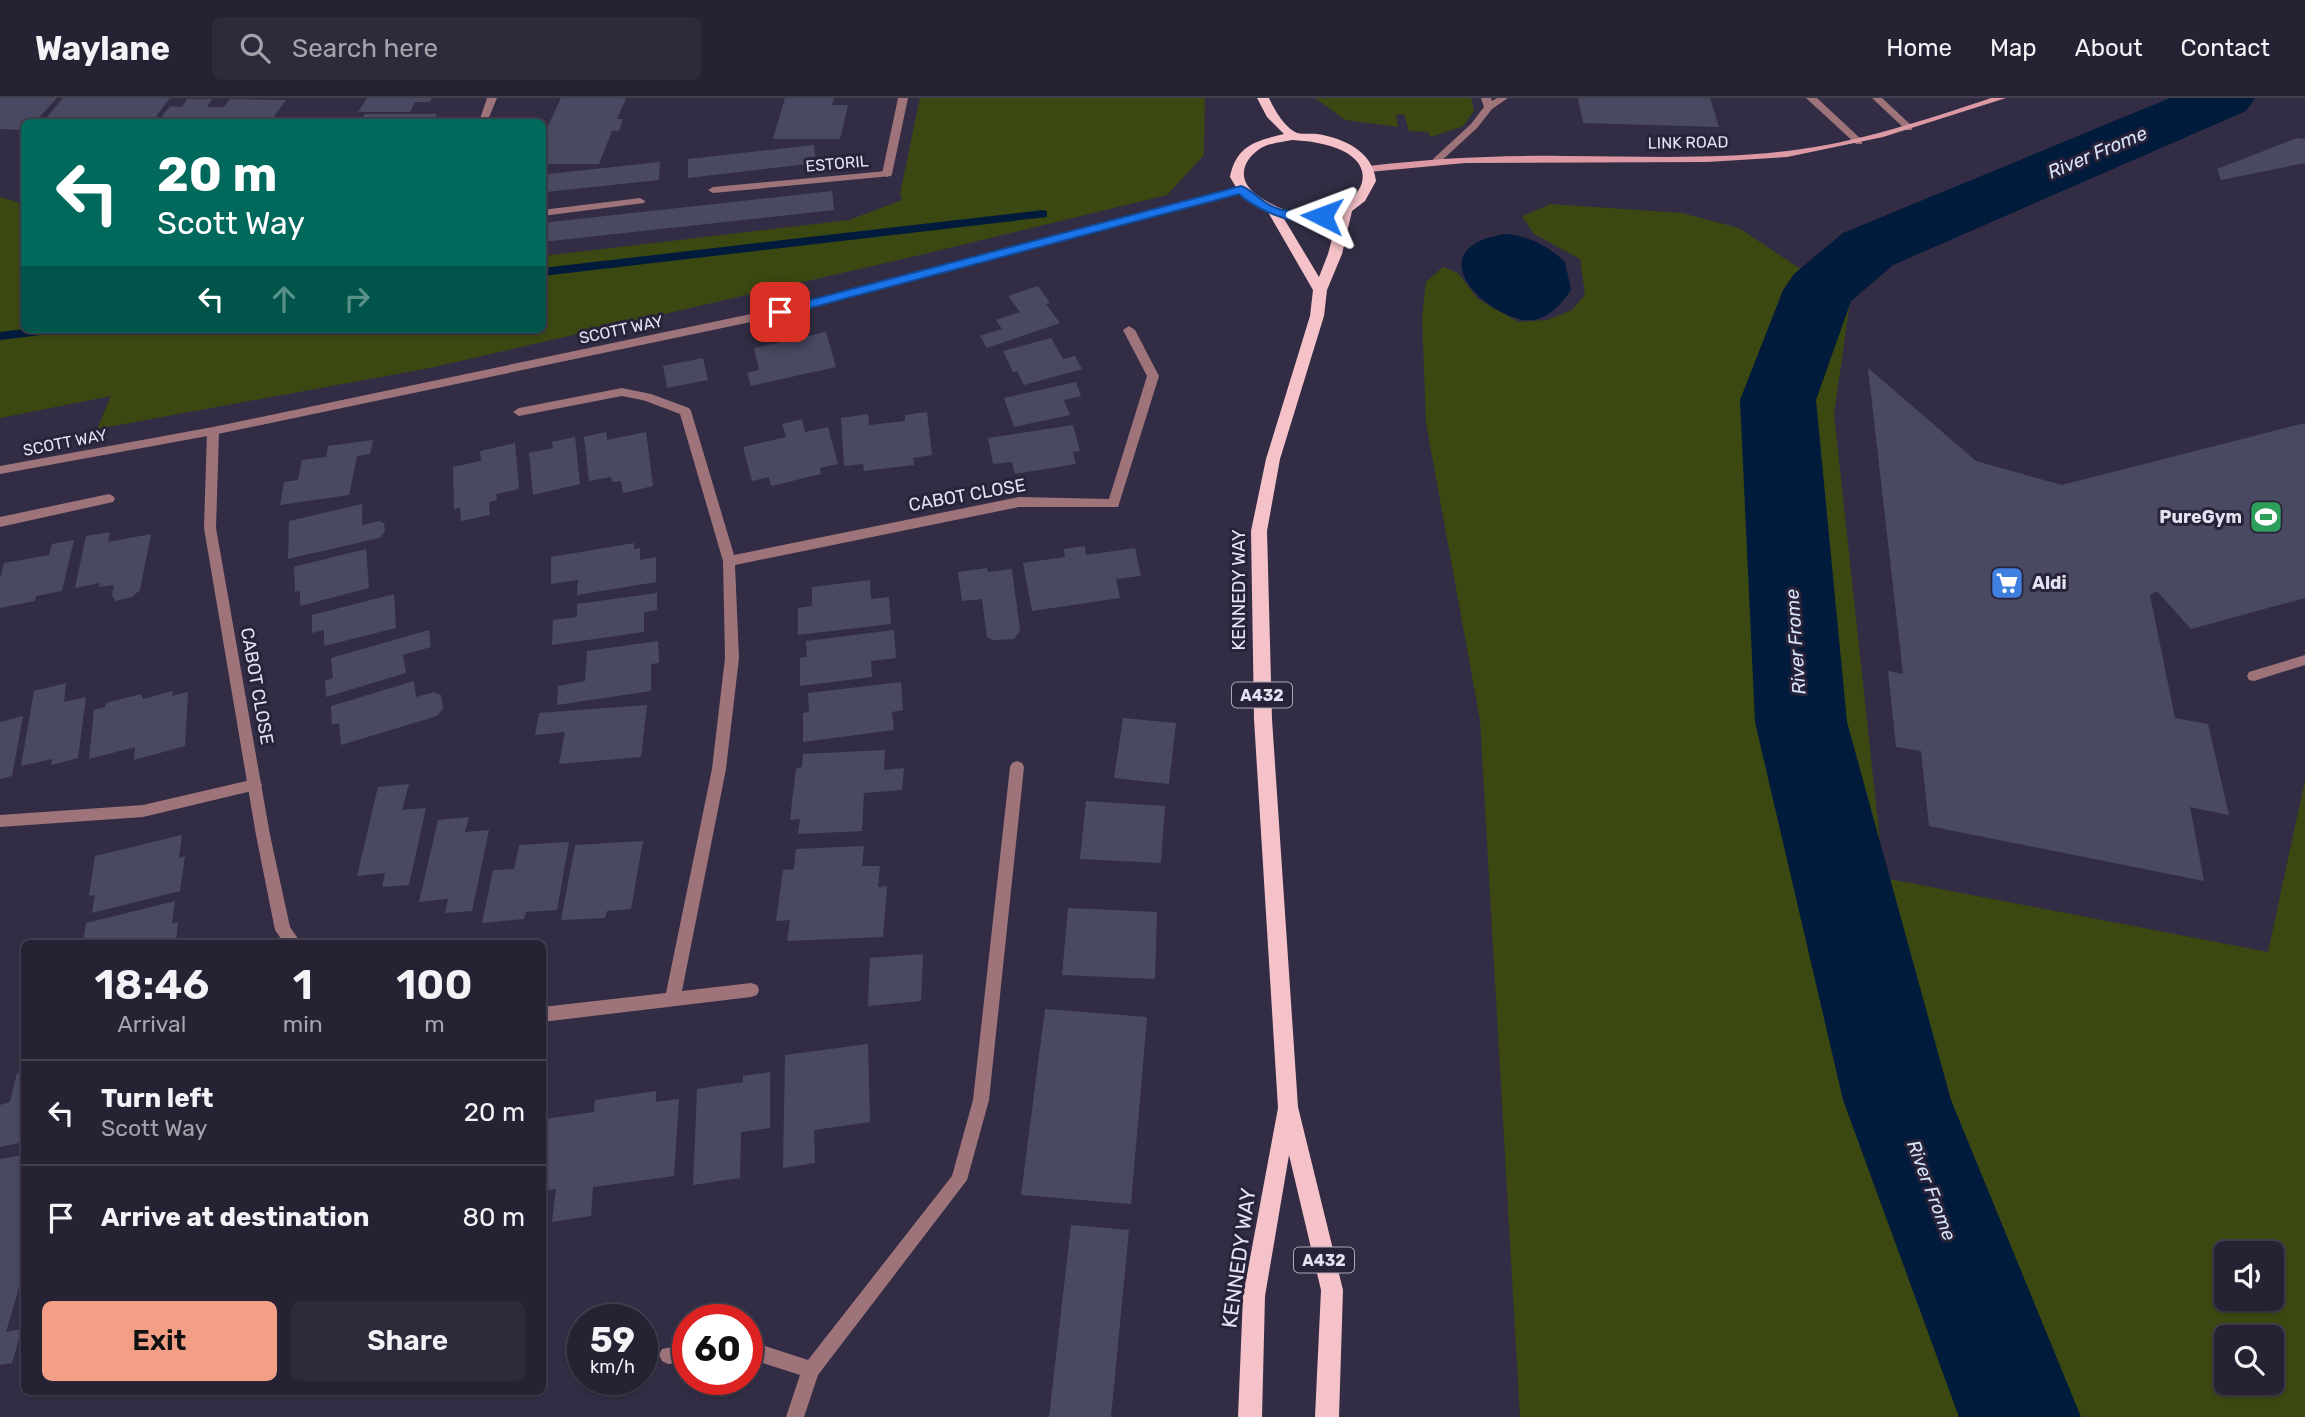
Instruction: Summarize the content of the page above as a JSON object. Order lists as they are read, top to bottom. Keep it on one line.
{"streets":{"main road":["LINK ROAD","KENNEDY WAY","A432"],"street":["ESTORIL","SCOTT WAY","CABOT CLOSE"]},"crossings":[["LINK ROAD","SCOTT WAY"],["LINK ROAD","KENNEDY WAY"],["LINK ROAD","A432"],["SCOTT WAY","CABOT CLOSE"],["SCOTT WAY","KENNEDY WAY"],["SCOTT WAY","A432"],["KENNEDY WAY","A432"]],"water":["River Frome"],"places":{"sports":["PureGym"],"supermarket":["Aldi"]},"page":{"header":"Waylane","search":"Search here","nav":["Home","Map","About","Contact"],"turn":["20 m","Scott Way"],"eta":["18:46","Arrival","1","min","100","m"],"list":[{"name":"Turn left","note":"Scott Way","value":"20 m"},{"name":"Arrive at destination","value":"80 m"}],"buttons":["Exit","Share"],"speed":"59 km/h","limit":"60"}}
